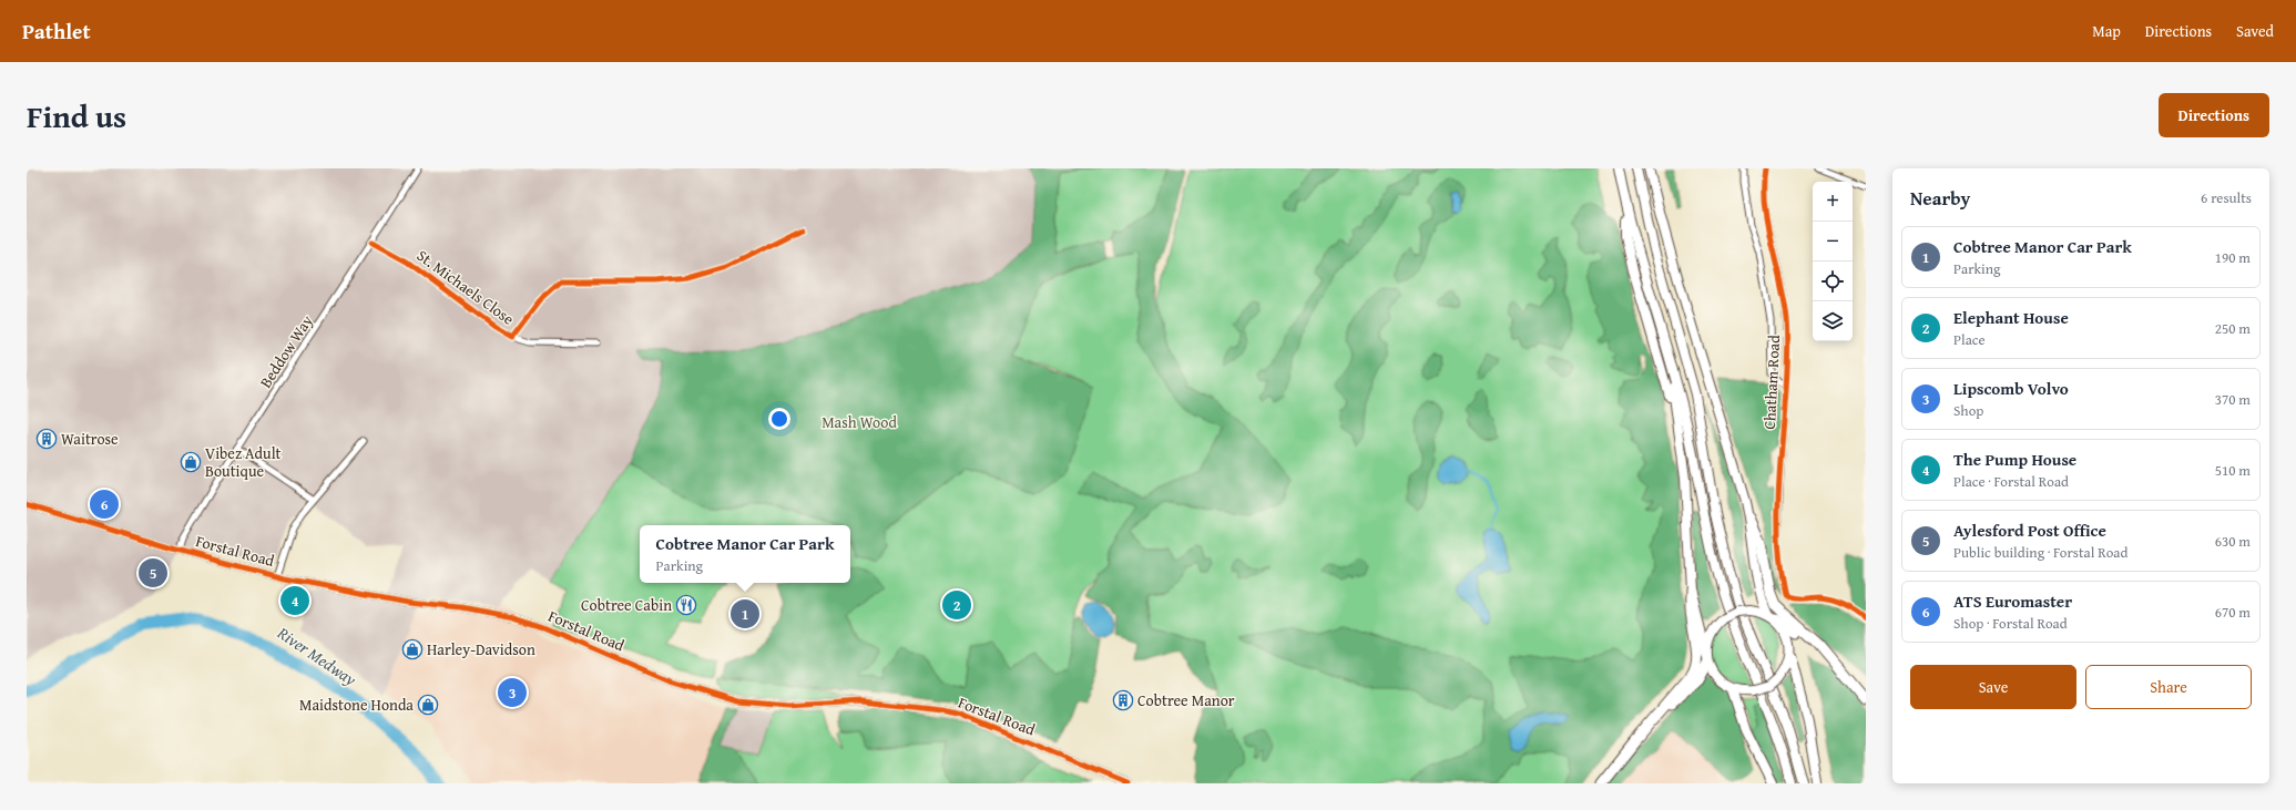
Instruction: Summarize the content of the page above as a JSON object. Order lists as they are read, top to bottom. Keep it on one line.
{"streets":{"street":["St. Michaels Close","Beddow Way","Chatham Road","Forstal Road"]},"crossings":[["St. Michaels Close","Beddow Way"],["Beddow Way","Forstal Road"]],"water":["River Medway"],"parks":["Mash Wood"],"places":{"building":["Waitrose","Cobtree Manor"],"shop":["Vibez Adult Boutique","Harley-Davidson","Maidstone Honda"],"restaurant":["Cobtree Cabin"]},"page":{"header":"Pathlet","nav":["Map","Directions","Saved"],"title":"Find us","buttons":["Directions",["Save","Share"]],"heading":["Nearby","6 results"],"map_buttons":["+","−"],"list":[{"mark":"1","name":"Cobtree Manor Car Park","note":"Parking","value":"190 m"},{"mark":"2","name":"Elephant House","note":"Place","value":"250 m"},{"mark":"3","name":"Lipscomb Volvo","note":"Shop","value":"370 m"},{"mark":"4","name":"The Pump House","note":"Place · Forstal Road","value":"510 m"},{"mark":"5","name":"Aylesford Post Office","note":"Public building · Forstal Road","value":"630 m"},{"mark":"6","name":"ATS Euromaster","note":"Shop · Forstal Road","value":"670 m"}],"pins":["6","5","4","2","1","3"],"popup":["Cobtree Manor Car Park","Parking"]}}
